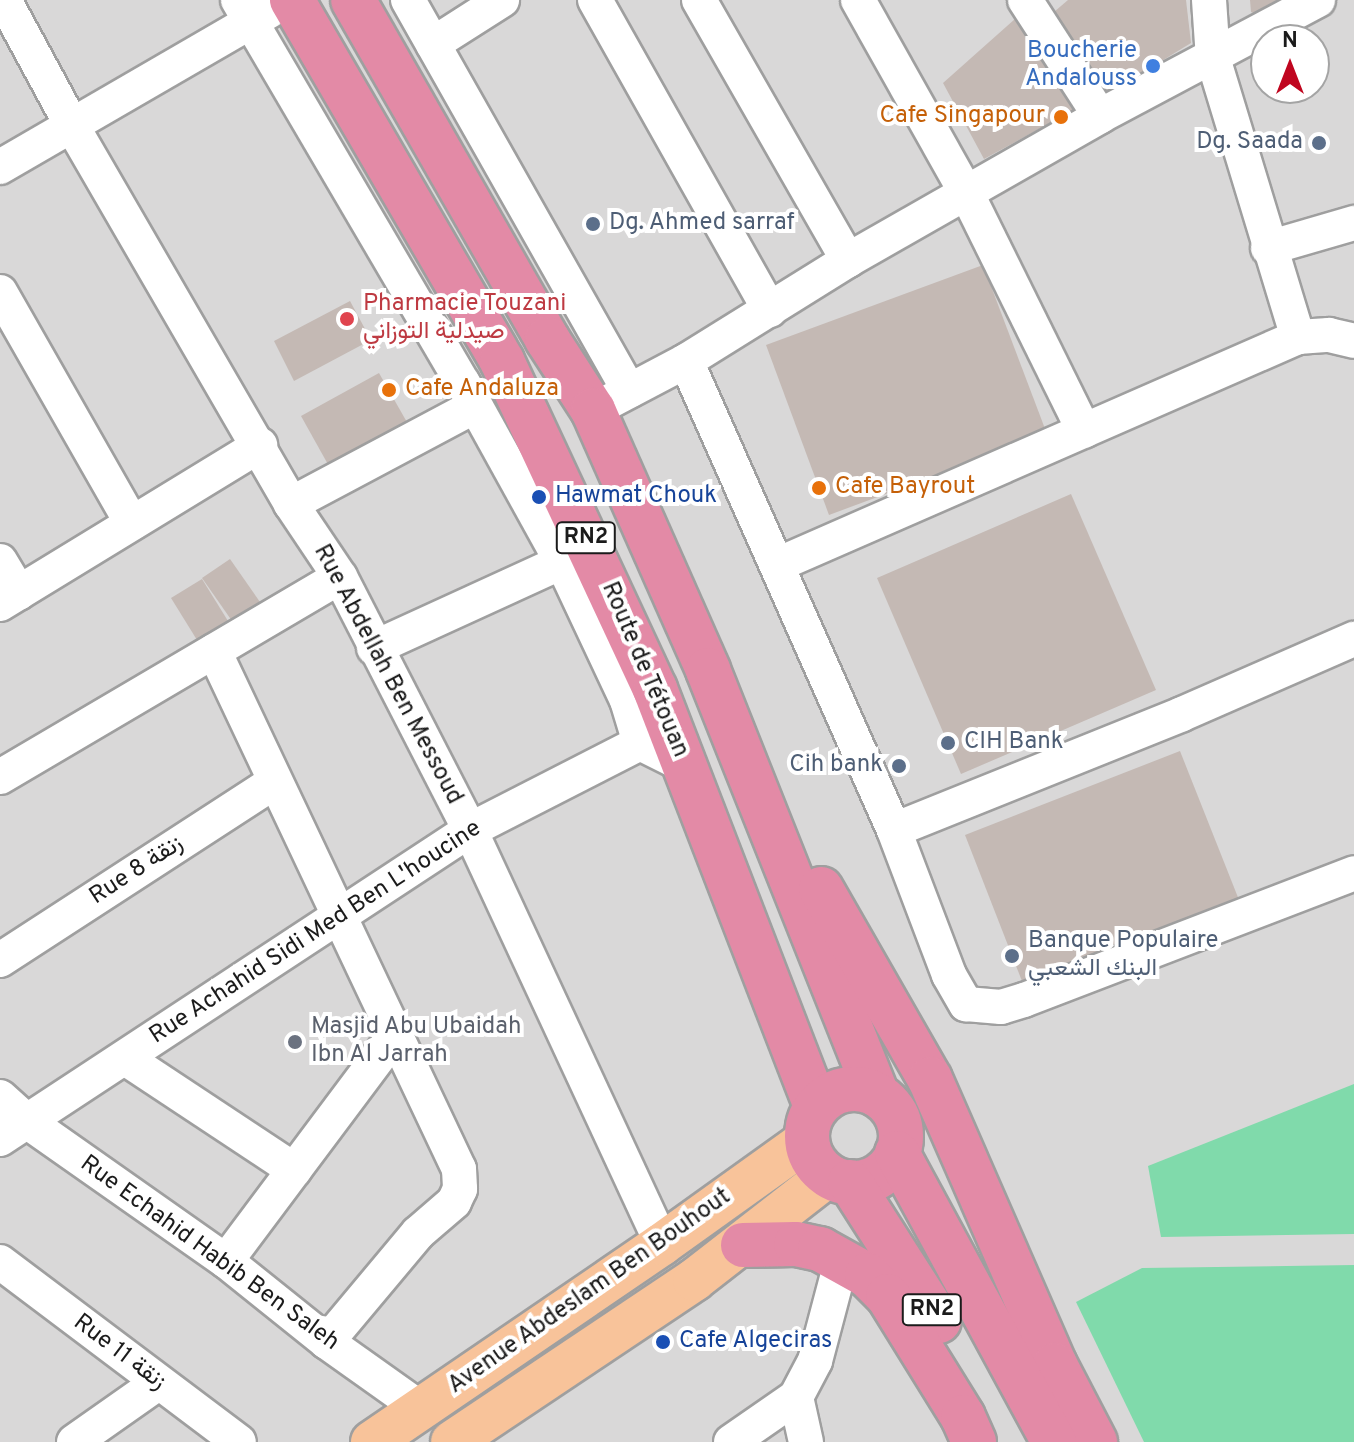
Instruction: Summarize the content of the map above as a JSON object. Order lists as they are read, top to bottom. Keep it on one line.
{"streets":{"highway":["RN2","Route de Tétouan"],"main road":["Avenue Abdeslam Ben Bouhout"],"street":["Rue Abdellah Ben Messoud","Rue 8 زنقة","Rue Achahid Sidi Med Ben L'houcine","Rue Echahid Habib Ben Saleh","Rue 11 زنقة"]},"crossings":[["RN2","Route de Tétouan"],["RN2","Avenue Abdeslam Ben Bouhout"],["Route de Tétouan","Avenue Abdeslam Ben Bouhout"],["Rue Abdellah Ben Messoud","Rue Achahid Sidi Med Ben L'houcine"],["Rue Abdellah Ben Messoud","Avenue Abdeslam Ben Bouhout"],["Rue Achahid Sidi Med Ben L'houcine","Rue Echahid Habib Ben Saleh"],["Rue Echahid Habib Ben Saleh","Avenue Abdeslam Ben Bouhout"]],"places":["Boucherie Andalouss","Cafe Singapour","Dg. Saada","Dg. Ahmed sarraf","Pharmacie Touzani صيدلية التوزاني","Cafe Andaluza","Cafe Bayrout","Hawmat Chouk","CIH Bank","Cih bank","Banque Populaire البنك الشعبي","Masjid Abu Ubaidah Ibn Al Jarrah","Cafe Algeciras"],"north":"top"}
